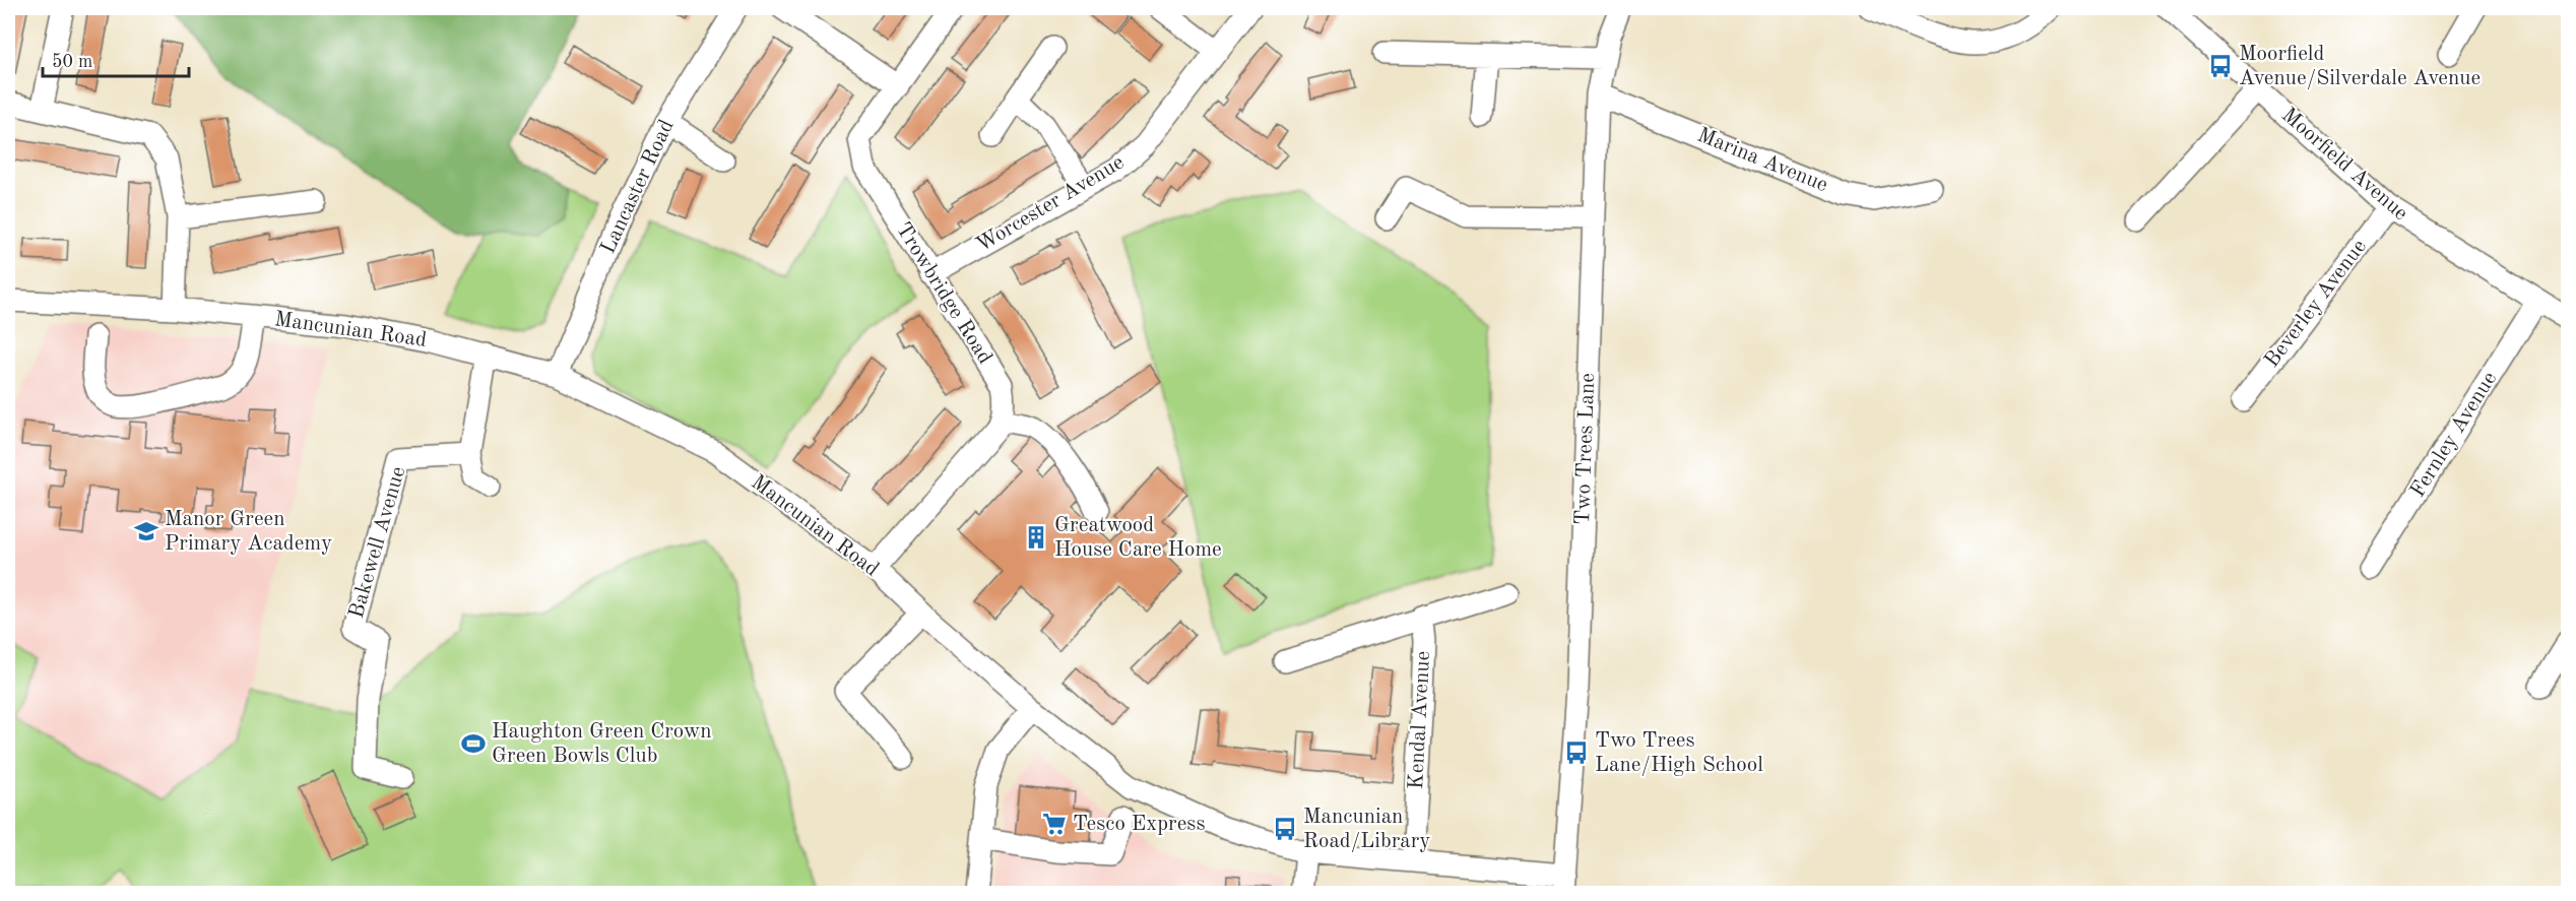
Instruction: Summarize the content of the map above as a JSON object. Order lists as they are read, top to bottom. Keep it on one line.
{"streets":{"street":["Marina Avenue","Moorfield Avenue","Lancaster Road","Worcester Avenue","Trowbridge Road","Beverley Avenue","Mancunian Road","Fernley Avenue","Two Trees Lane","Bakewell Avenue","Kendal Avenue"]},"crossings":[["Marina Avenue","Two Trees Lane"],["Moorfield Avenue","Beverley Avenue"],["Moorfield Avenue","Fernley Avenue"],["Lancaster Road","Mancunian Road"],["Worcester Avenue","Trowbridge Road"],["Mancunian Road","Two Trees Lane"],["Mancunian Road","Kendal Avenue"]],"places":{"bus stop":["Moorfield Avenue/Silverdale Avenue","Two Trees Lane/High School","Mancunian Road/Library"],"school or university":["Manor Green Primary Academy"],"building":["Greatwood House Care Home"],"sports":["Haughton Green Crown Green Bowls Club"],"supermarket":["Tesco Express"]},"scale_bar":"50 m"}
